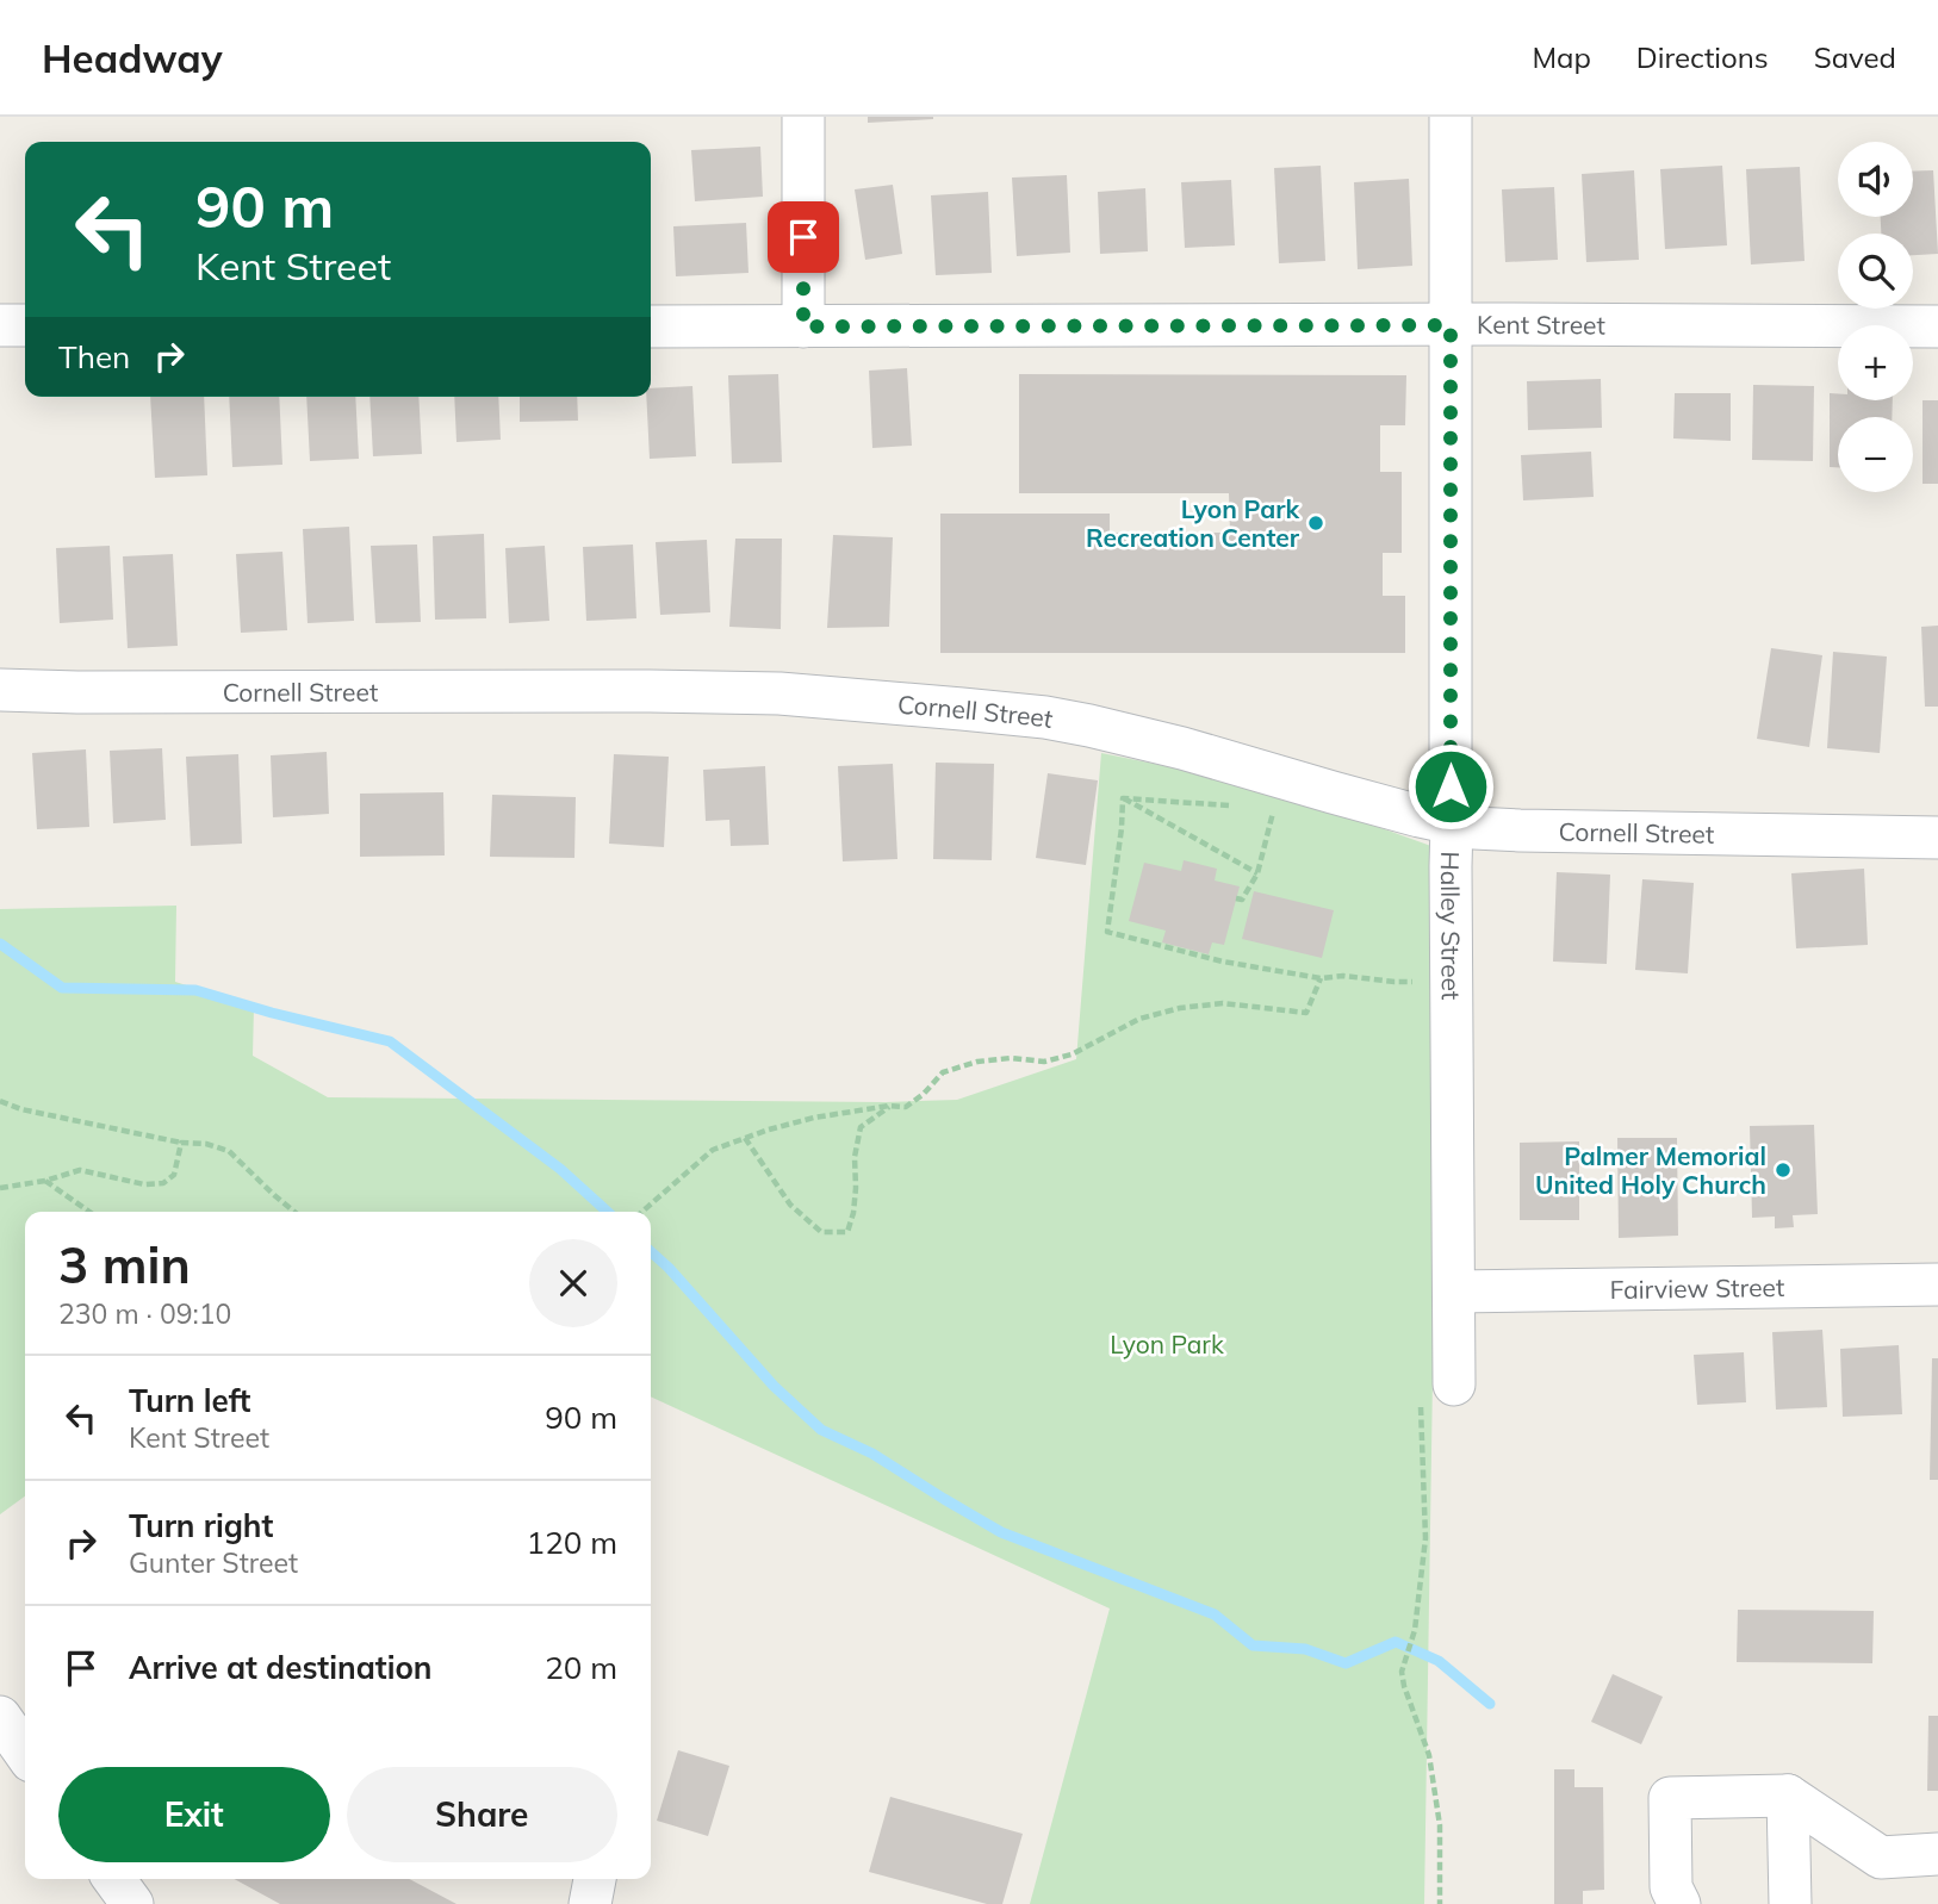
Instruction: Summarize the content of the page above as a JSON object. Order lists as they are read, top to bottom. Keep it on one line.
{"streets":{"street":["Kent Street","Cornell Street","Halley Street","Fairview Street"]},"crossings":[["Kent Street","Halley Street"],["Cornell Street","Halley Street"],["Halley Street","Fairview Street"]],"parks":["Lyon Park"],"places":["Lyon Park Recreation Center","Palmer Memorial United Holy Church"],"page":{"header":"Headway","nav":["Map","Directions","Saved"],"map_buttons":["+","−"],"turn":["90 m","Kent Street"],"then":"Then","heading":["3 min","230 m · 09:10"],"list":[{"name":"Turn left","note":"Kent Street","value":"90 m"},{"name":"Turn right","note":"Gunter Street","value":"120 m"},{"name":"Arrive at destination","value":"20 m"}],"buttons":["Exit","Share"]}}
